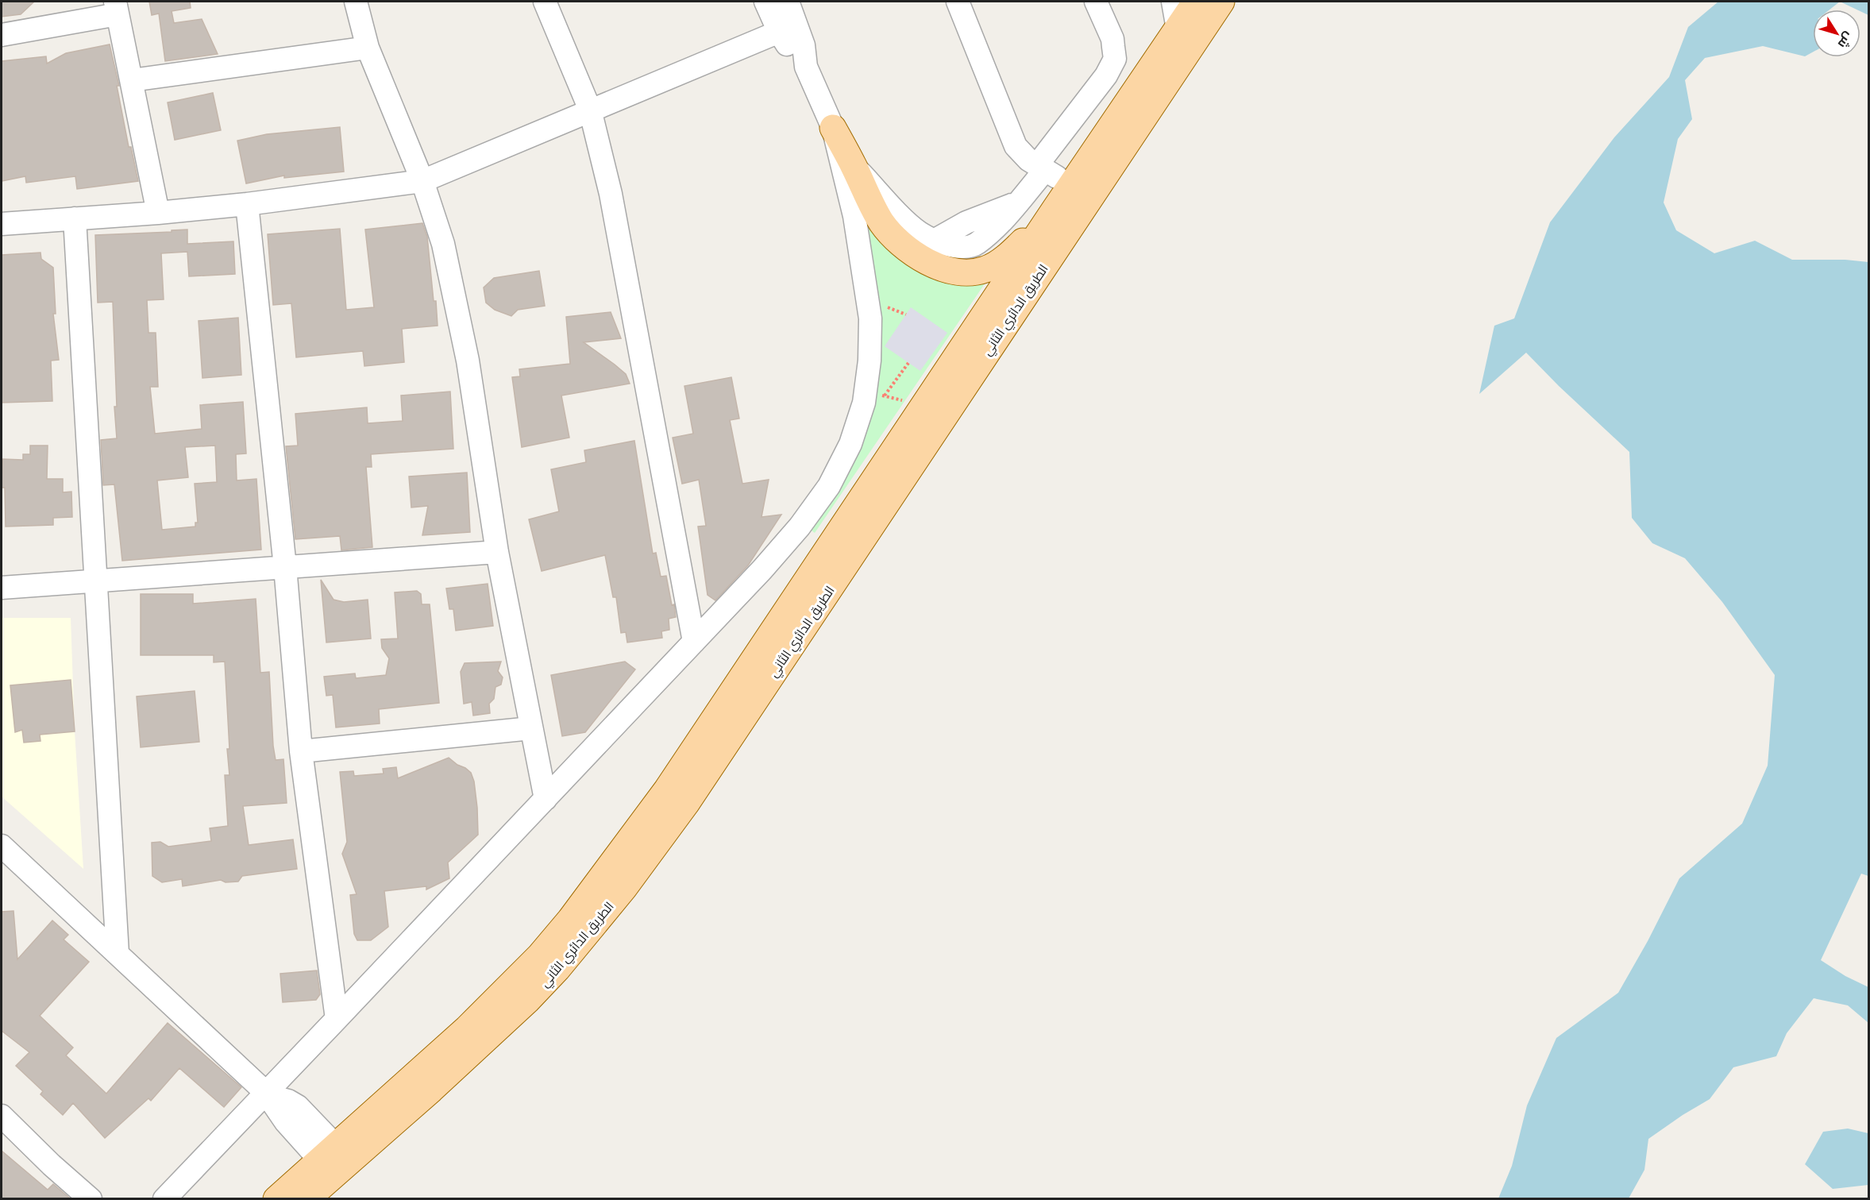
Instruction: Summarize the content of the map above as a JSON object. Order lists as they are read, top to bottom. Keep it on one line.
{"streets":{"main road":["الطريق الدائري الثاني"]},"north":"bottom right"}
